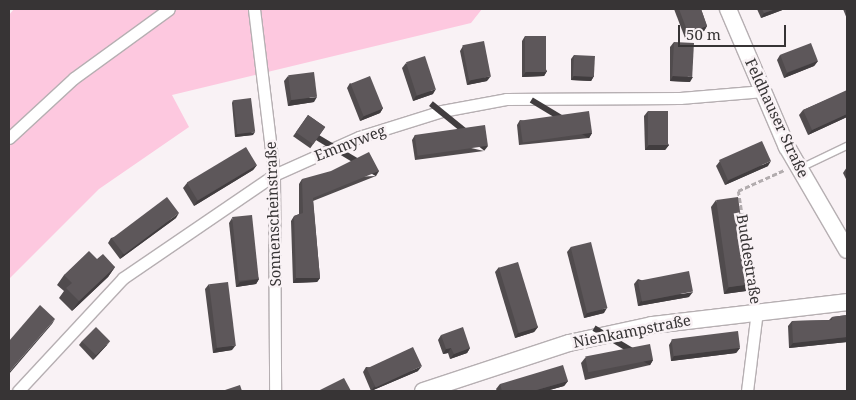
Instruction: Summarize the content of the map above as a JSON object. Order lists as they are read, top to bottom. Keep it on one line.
{"streets":{"street":["Feldhauser Straße","Emmyweg","Sonnenscheinstraße","Buddestraße","Nienkampstraße"]},"crossings":[["Feldhauser Straße","Emmyweg"],["Feldhauser Straße","Buddestraße"],["Emmyweg","Sonnenscheinstraße"],["Buddestraße","Nienkampstraße"]],"scale_bar":"50 m"}
